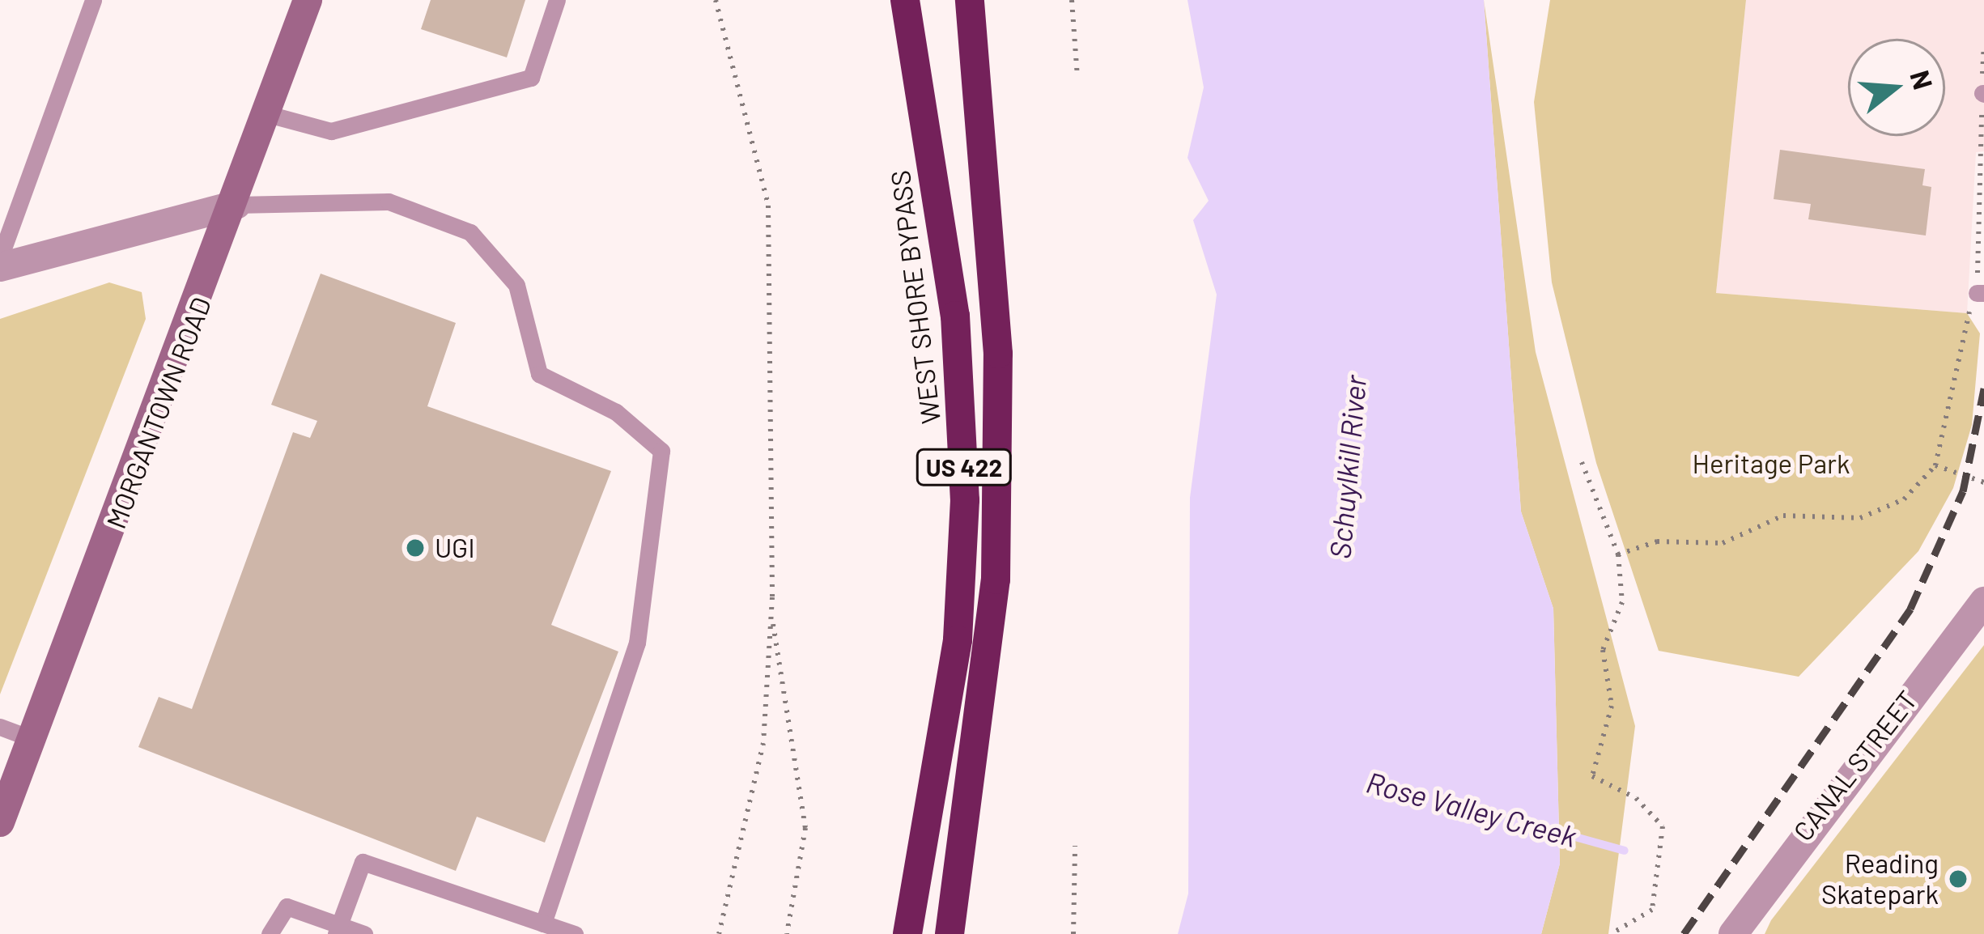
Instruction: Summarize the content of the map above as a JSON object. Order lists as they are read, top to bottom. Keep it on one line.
{"streets":{"highway":["WEST SHORE BYPASS","US 422"],"main road":["MORGANTOWN ROAD"],"street":["CANAL STREET"]},"water":["Schuylkill River","Rose Valley Creek"],"parks":["Heritage Park"],"places":["UGI","Reading Skatepark"],"north":"right"}
